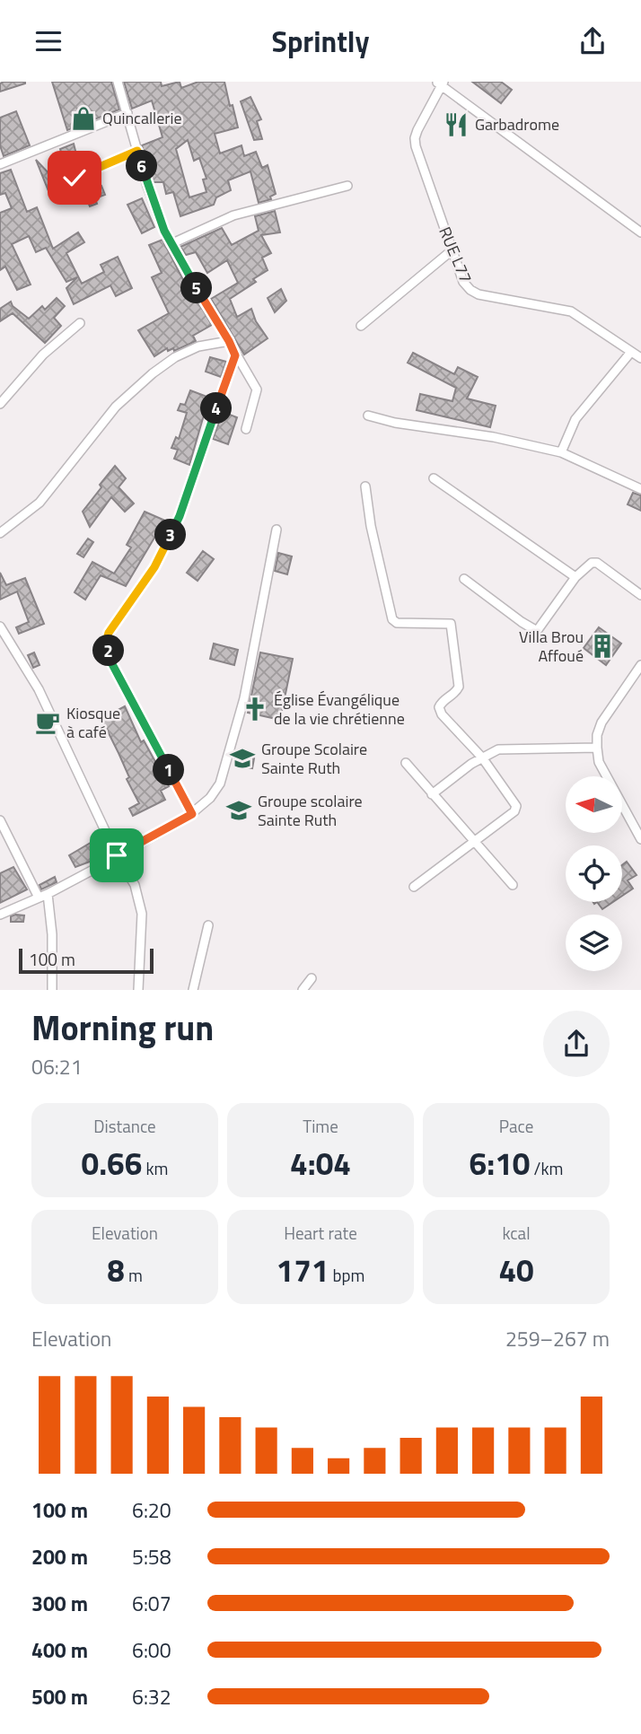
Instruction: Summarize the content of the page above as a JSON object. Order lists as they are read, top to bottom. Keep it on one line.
{"streets":{"street":["RUE L77"]},"places":{"shop":["Quincallerie"],"restaurant":["Garbadrome"],"building":["Villa Brou Affoué"],"church":["Église Évangélique de la vie chrétienne"],"cafe":["Kiosque à café"],"school or university":["Groupe Scolaire Sainte Ruth","Groupe scolaire Sainte Ruth"]},"scale_bar":"100 m","north":"left","page":{"header":"Sprintly","pins":["6","5","4","3","2","1"],"scale":"100 m","heading":["Morning run","06:21"],"stats":[["Distance","0.66 km"],["Time","4:04"],["Pace","6:10 /km"],["Elevation","8 m"],["Heart rate","171 bpm"],["kcal","40"]],"chart":["Elevation","259–267 m"],"list":[{"name":"100 m","note":"6:20"},{"name":"200 m","note":"5:58"},{"name":"300 m","note":"6:07"},{"name":"400 m","note":"6:00"},{"name":"500 m","note":"6:32"}]}}
